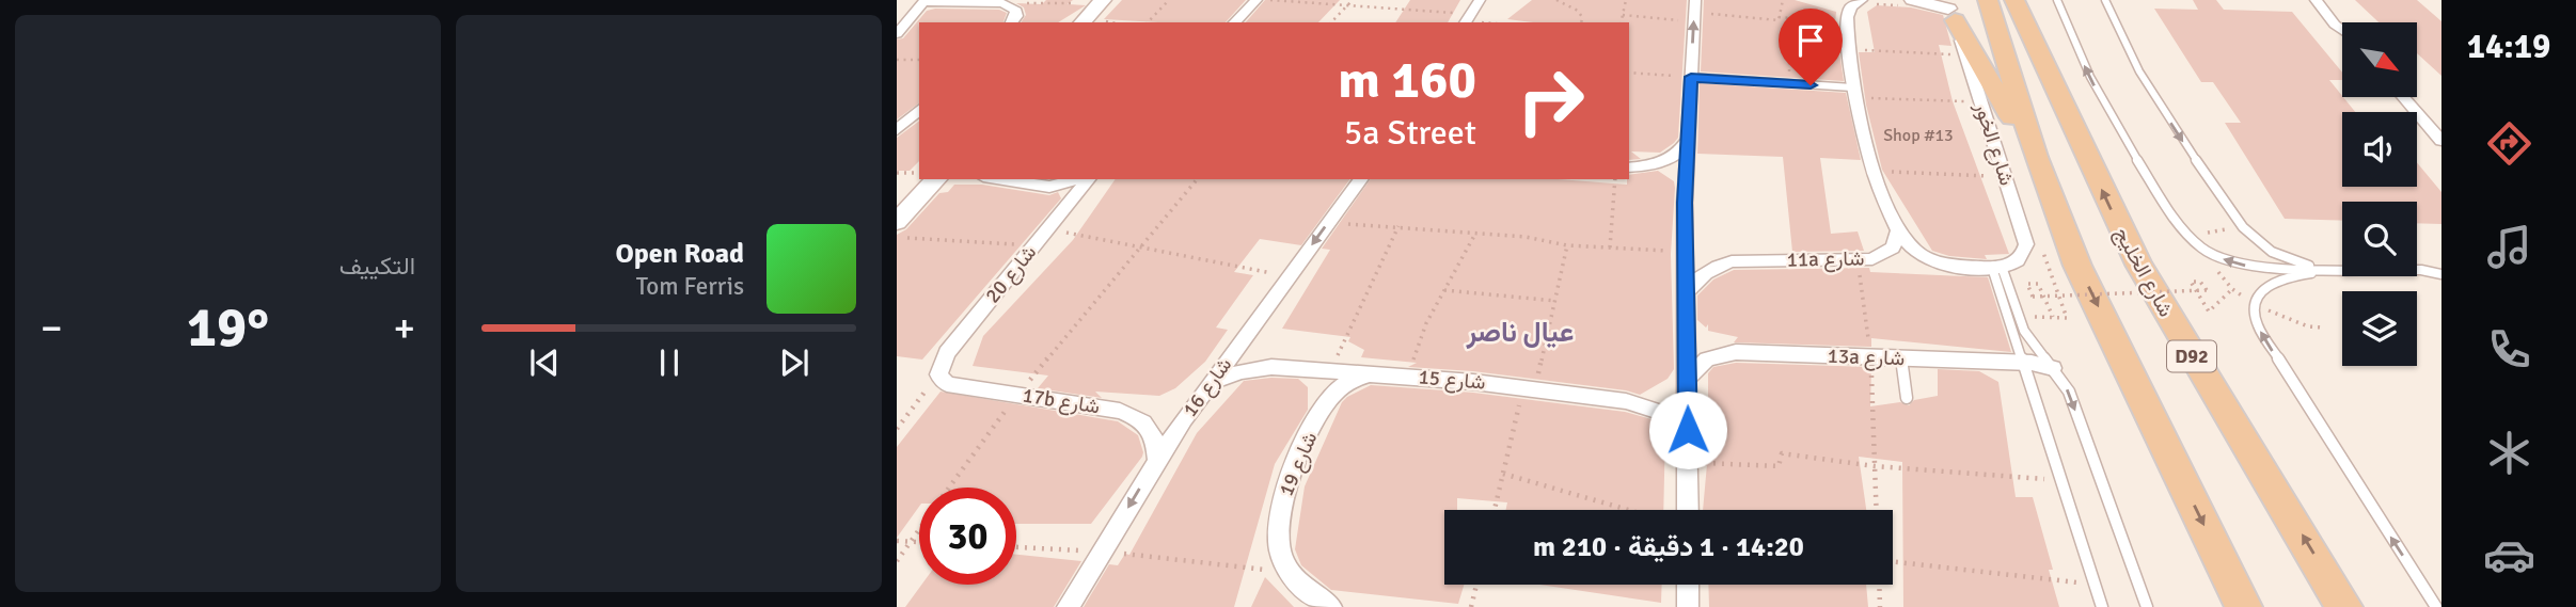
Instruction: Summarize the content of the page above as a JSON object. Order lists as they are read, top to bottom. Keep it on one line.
{"streets":{"main road":["شارع الخليج","D92"],"street":["شارع الخور","11a شارع","شارع 20","13a شارع","شارع 15","شارع 16","17b شارع","شارع 19"]},"crossings":[["شارع 20","17b شارع"],["شارع 15","شارع 16"],["شارع 15","شارع 19"],["شارع 16","17b شارع"]],"districts":["عيال ناصر"],"house_numbers":["Shop #13"],"north":"bottom right","page":{"tabs":"14:19","tile":"التكييف","turn":["160 m","5a Street"],"song":["Open Road","Tom Ferris"],"heat":["−","19°","+"],"limit":"30","trip":"14:20 · 1 دقيقة · 210 m"}}
